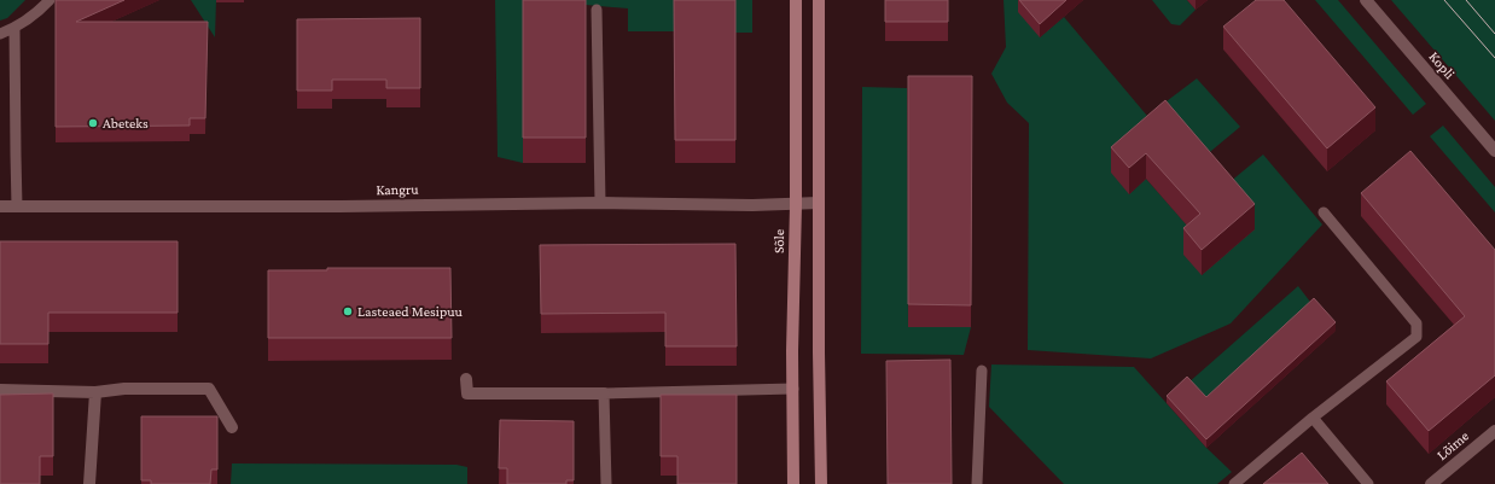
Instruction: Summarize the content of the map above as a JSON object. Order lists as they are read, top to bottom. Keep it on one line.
{"streets":{"main road":["Sõle"],"street":["Kopli","Kangru","Lõime"]},"crossings":[["Kangru","Sõle"]],"places":["Abeteks","Lasteaed Mesipuu"]}
